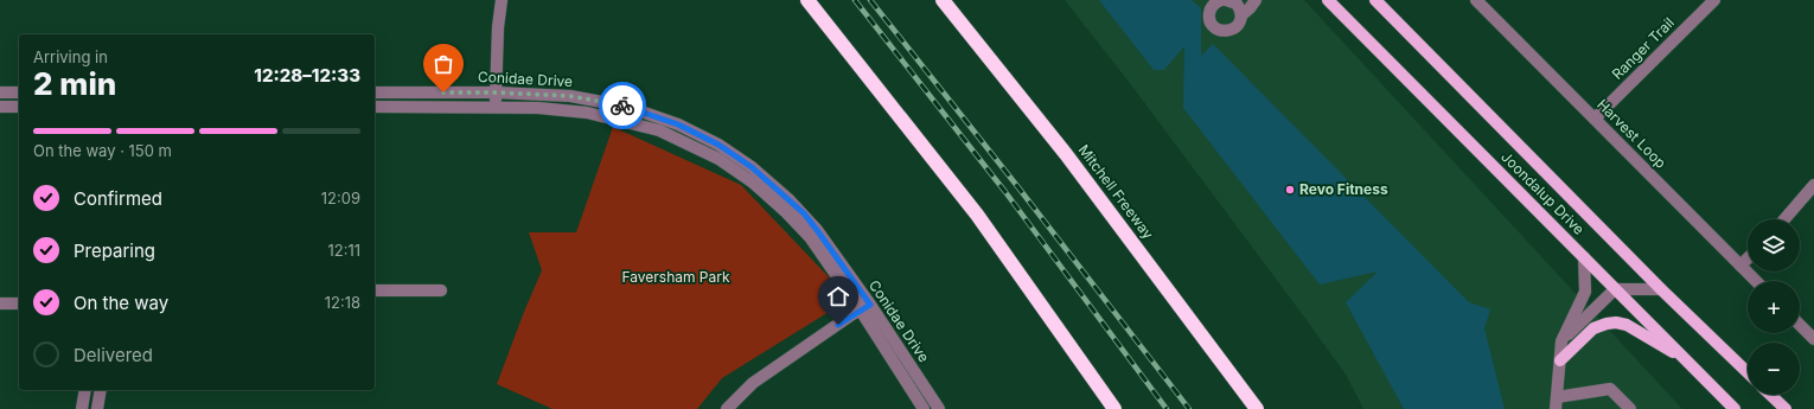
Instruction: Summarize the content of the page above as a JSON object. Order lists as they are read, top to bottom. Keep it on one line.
{"streets":{"highway":["Mitchell Freeway"],"main road":["Joondalup Drive"],"street":["Ranger Trail","Conidae Drive","Harvest Loop"]},"crossings":[["Ranger Trail","Harvest Loop"]],"parks":["Faversham Park"],"places":["Revo Fitness"],"page":{"heading":["2 min","Arriving in","12:28–12:33"],"bar":"On the way · 150 m","list":[["Confirmed","12:09"],["Preparing","12:11"],["On the way","12:18"],"Delivered"],"map_buttons":["+","−"]}}
